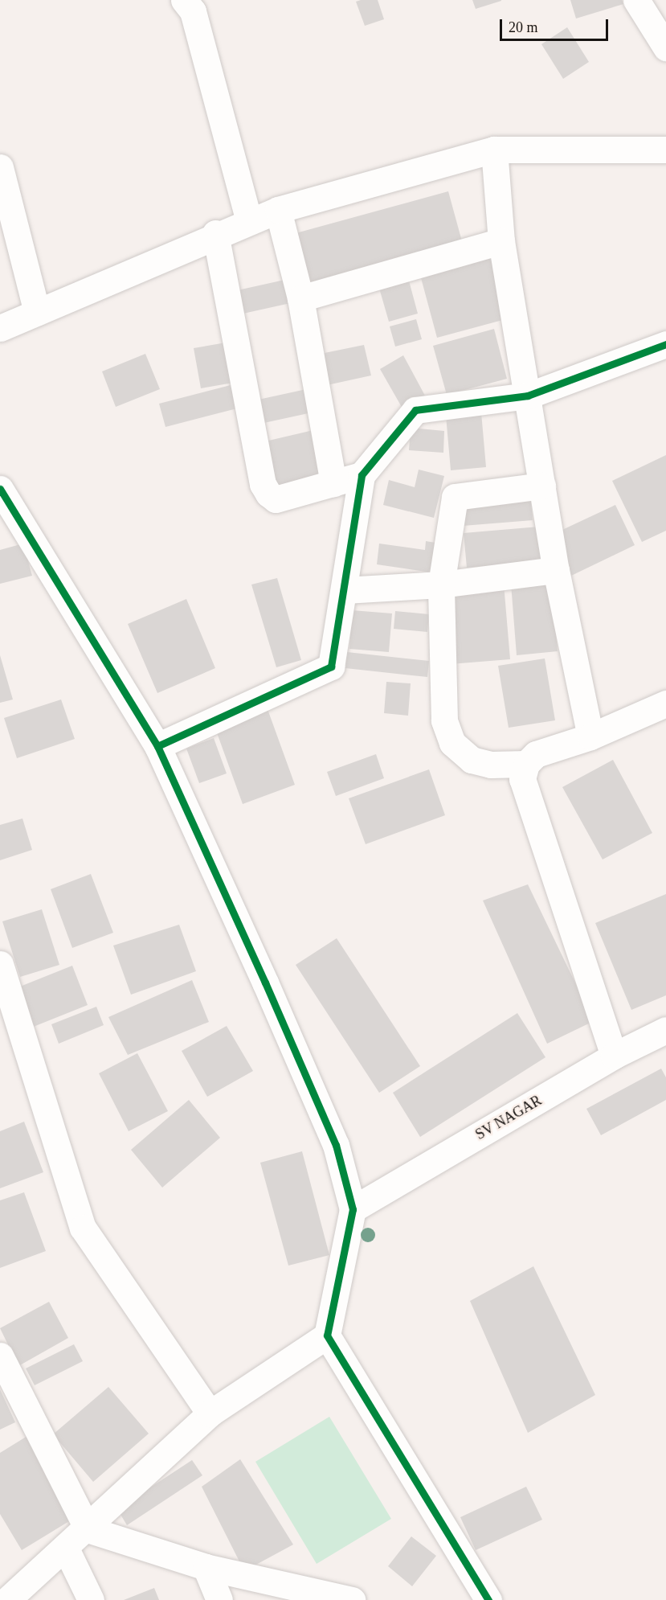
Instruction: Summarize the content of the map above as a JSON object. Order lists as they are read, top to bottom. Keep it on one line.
{"streets":{"street":["SV NAGAR"]},"scale_bar":"20 m"}
